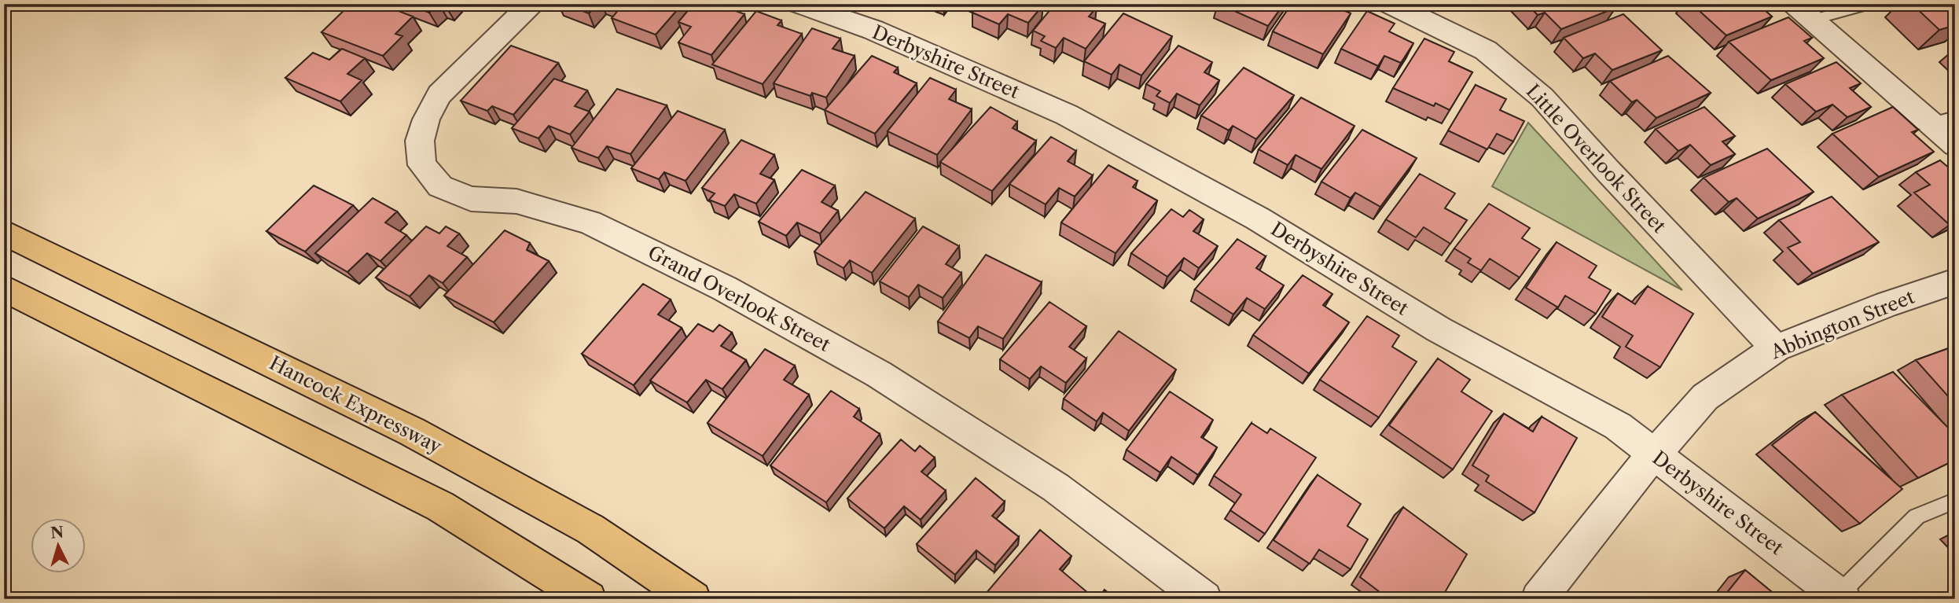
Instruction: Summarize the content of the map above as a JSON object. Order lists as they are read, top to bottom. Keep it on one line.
{"streets":{"main road":["Hancock Expressway"],"street":["Derbyshire Street","Little Overlook Street","Grand Overlook Street","Abbington Street"]},"crossings":[["Derbyshire Street","Abbington Street"],["Little Overlook Street","Abbington Street"]],"north":"top"}
